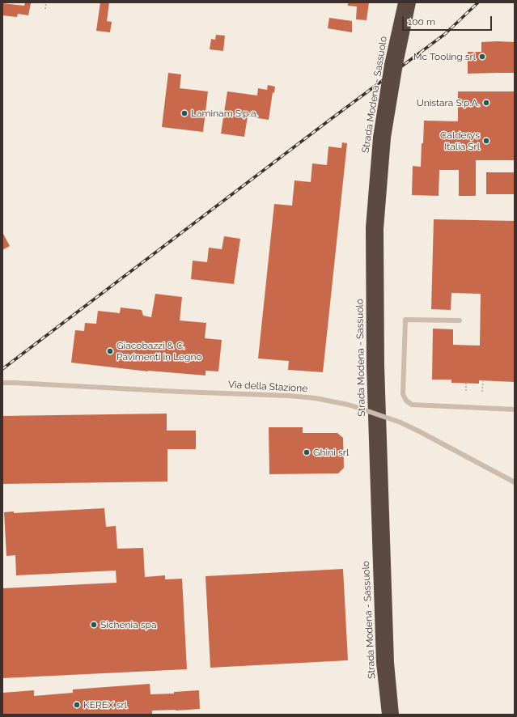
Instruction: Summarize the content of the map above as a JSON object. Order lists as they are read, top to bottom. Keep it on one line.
{"streets":{"highway":["Strada Modena - Sassuolo"],"street":["Via della Stazione"]},"places":["Mc Tooling srl","Unistara S.p.A.","Laminam S.p.a.","Calderys Italia Srl","Giacobazzi & C. Pavimenti in Legno","Ghini srl","Sichenia spa","KEREX srl"],"scale_bar":"100 m"}
